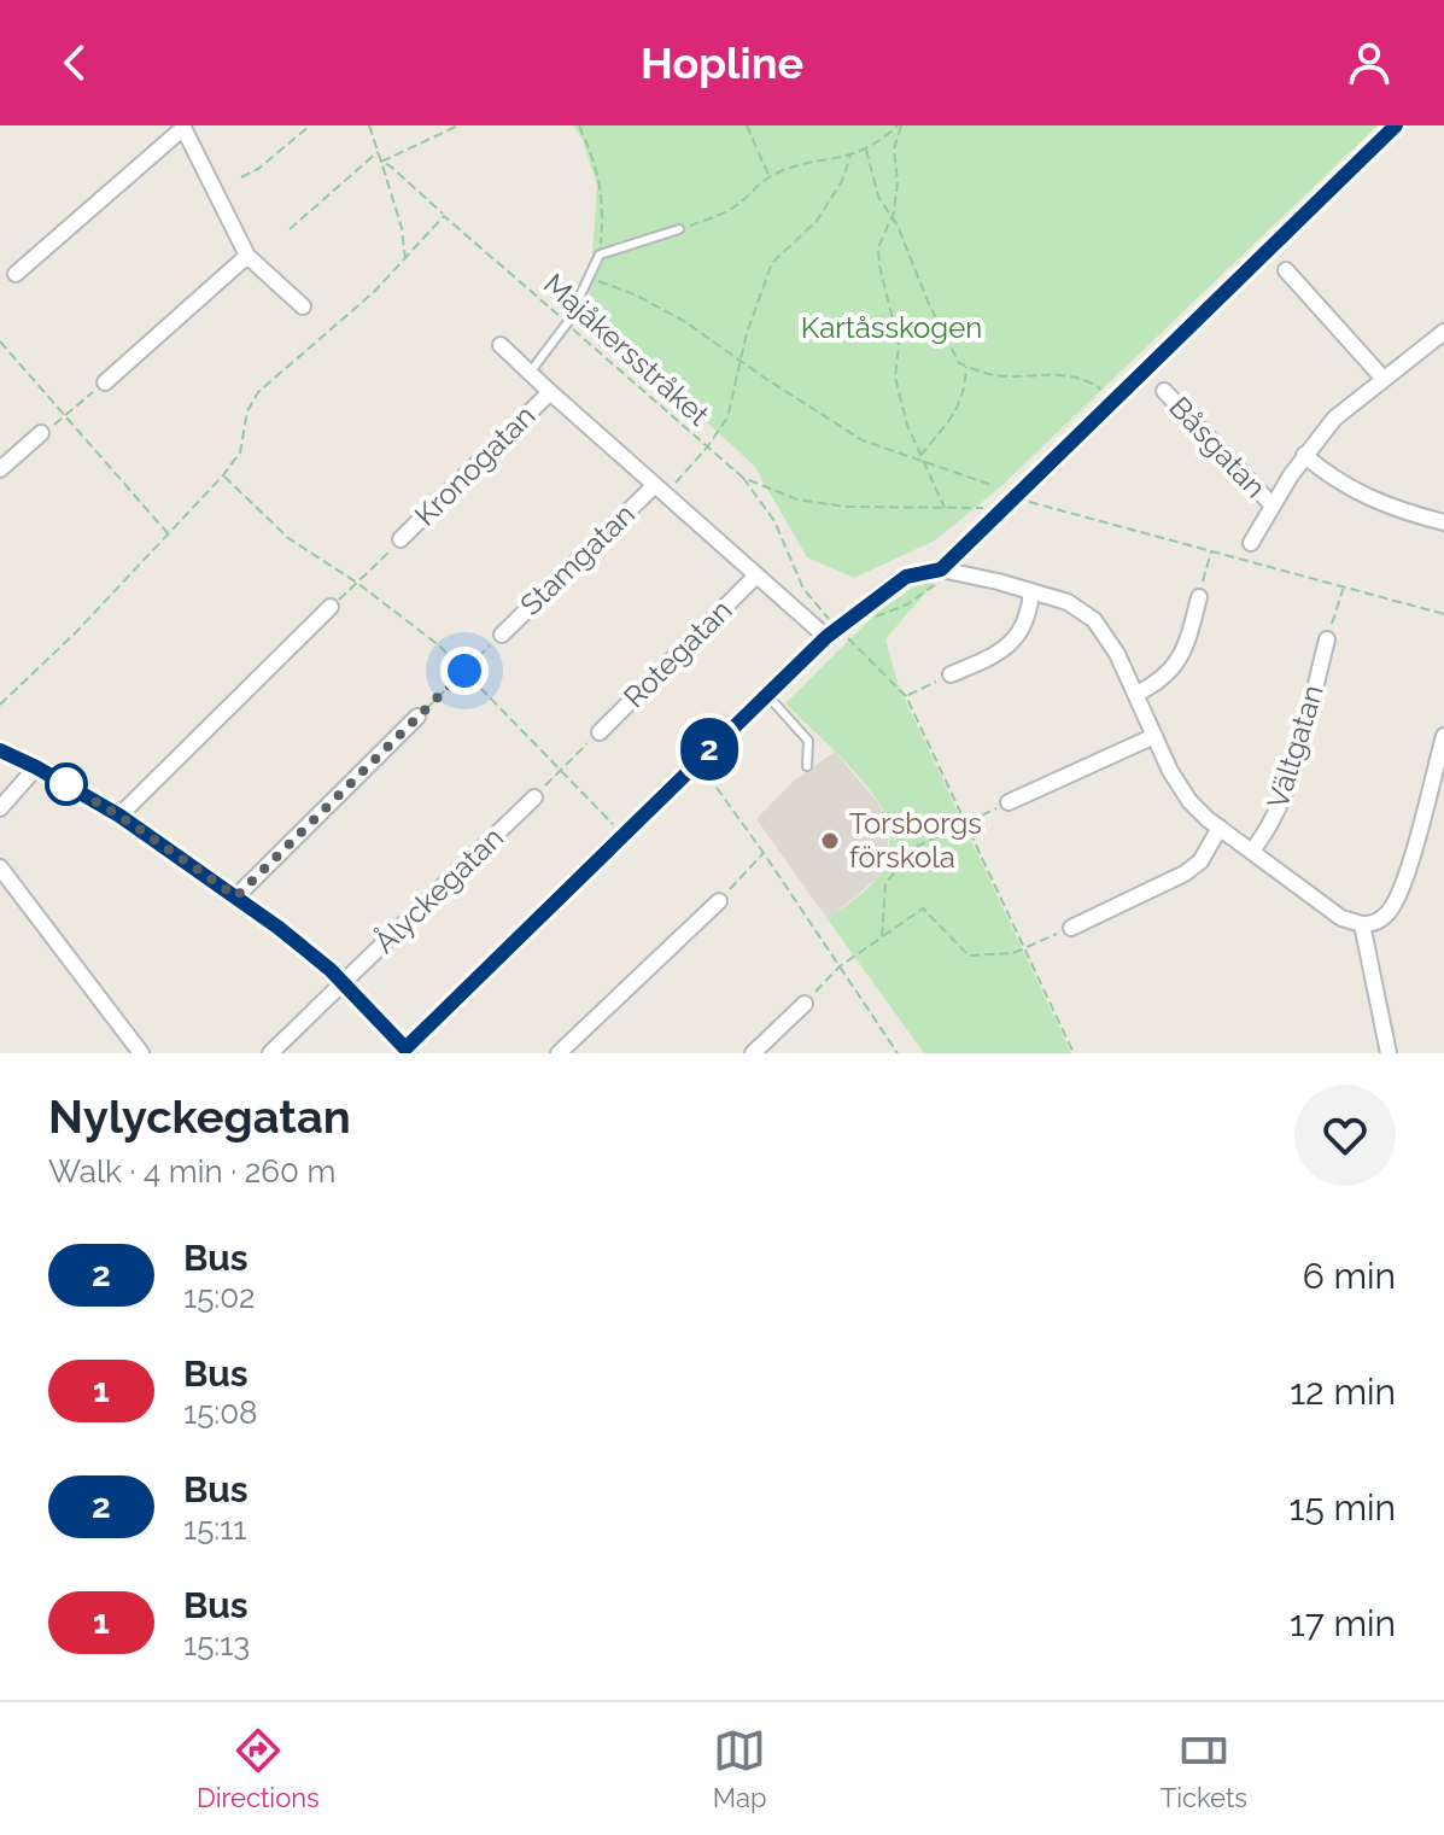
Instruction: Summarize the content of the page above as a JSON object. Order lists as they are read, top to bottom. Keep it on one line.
{"streets":{"street":["Båsgatan","Kronogatan","Stamgatan","Rotegatan","Vältgatan","Ålyckegatan"],"path":["Majåkersstråket"]},"parks":["Kartåsskogen"],"places":["Torsborgs förskola"],"lines":["bus line 2"],"page":{"header":"Hopline","on_map":"2","heading":["Nylyckegatan","Walk · 4 min · 260 m"],"list":[{"mark":"2","name":"Bus","note":"15:02","value":"6 min"},{"mark":"1","name":"Bus","note":"15:08","value":"12 min"},{"mark":"2","name":"Bus","note":"15:11","value":"15 min"},{"mark":"1","name":"Bus","note":"15:13","value":"17 min"}],"tabs":["Directions","Map","Tickets"]}}
